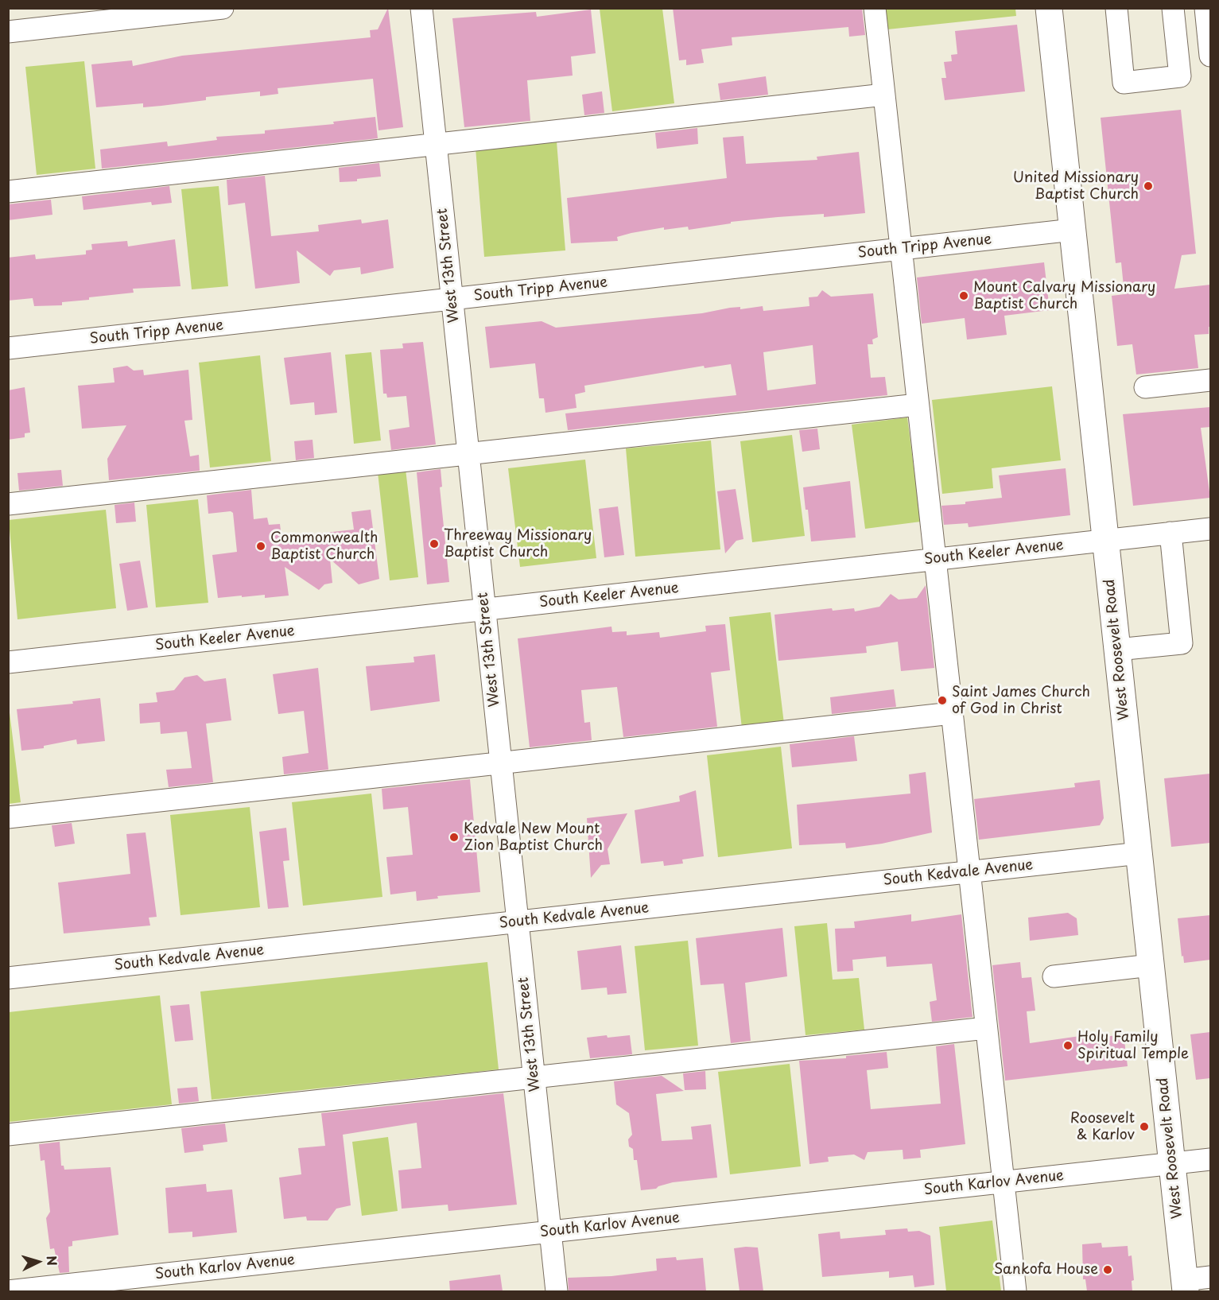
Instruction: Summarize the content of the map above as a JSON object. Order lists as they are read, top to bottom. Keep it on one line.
{"streets":{"main road":["West Roosevelt Road"],"street":["South Tripp Avenue","West 13th Street","South Keeler Avenue","South Kedvale Avenue","South Karlov Avenue"]},"crossings":[["South Tripp Avenue","West 13th Street"],["South Tripp Avenue","West Roosevelt Road"],["West 13th Street","South Keeler Avenue"],["West 13th Street","South Kedvale Avenue"],["West 13th Street","South Karlov Avenue"],["South Keeler Avenue","West Roosevelt Road"],["West Roosevelt Road","South Kedvale Avenue"],["West Roosevelt Road","South Karlov Avenue"]],"places":["United Missionary Baptist Church","Mount Calvary Missionary Baptist Church","Threeway Missionary Baptist Church","Commonwealth Baptist Church","Saint James Church of God in Christ","Kedvale New Mount Zion Baptist Church","Holy Family Spiritual Temple","Roosevelt & Karlov","Sankofa House"],"north":"right"}
